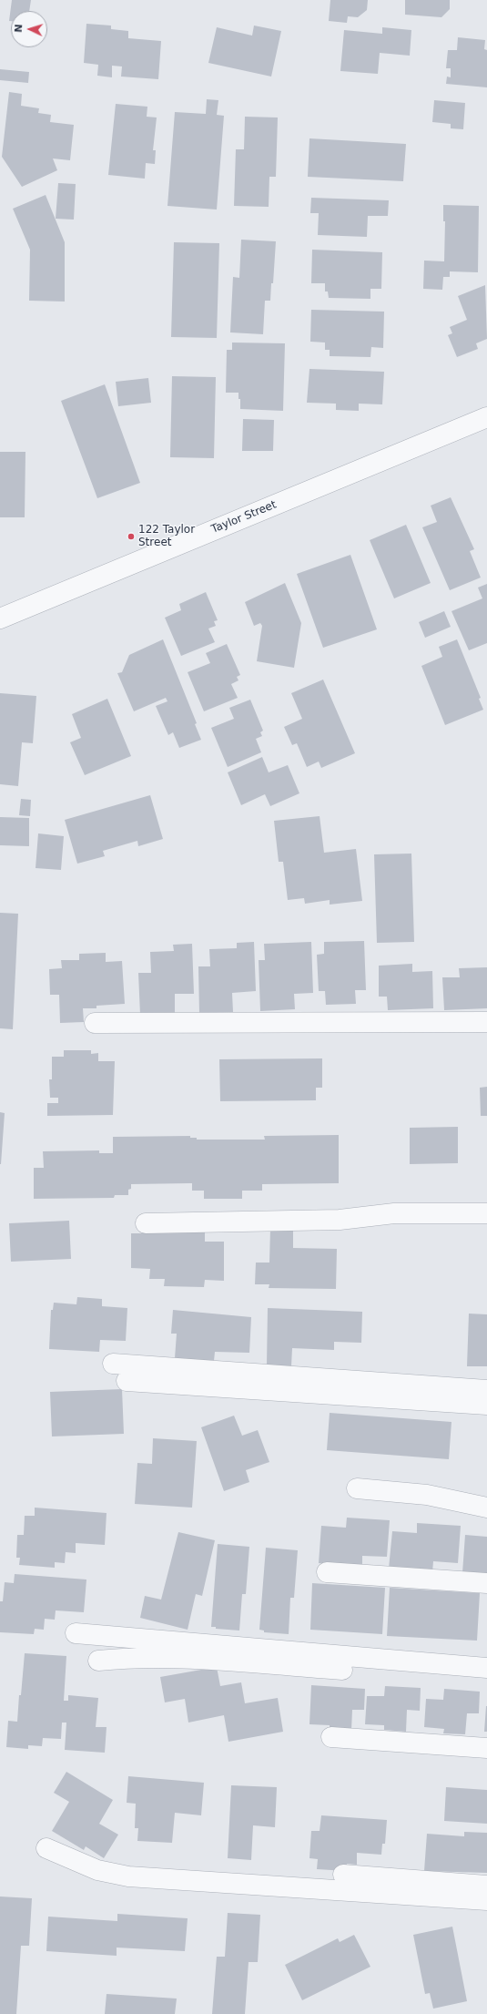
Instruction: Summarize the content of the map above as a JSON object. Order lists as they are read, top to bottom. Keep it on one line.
{"streets":{"street":["Taylor Street"]},"places":["122 Taylor Street"],"north":"left"}
